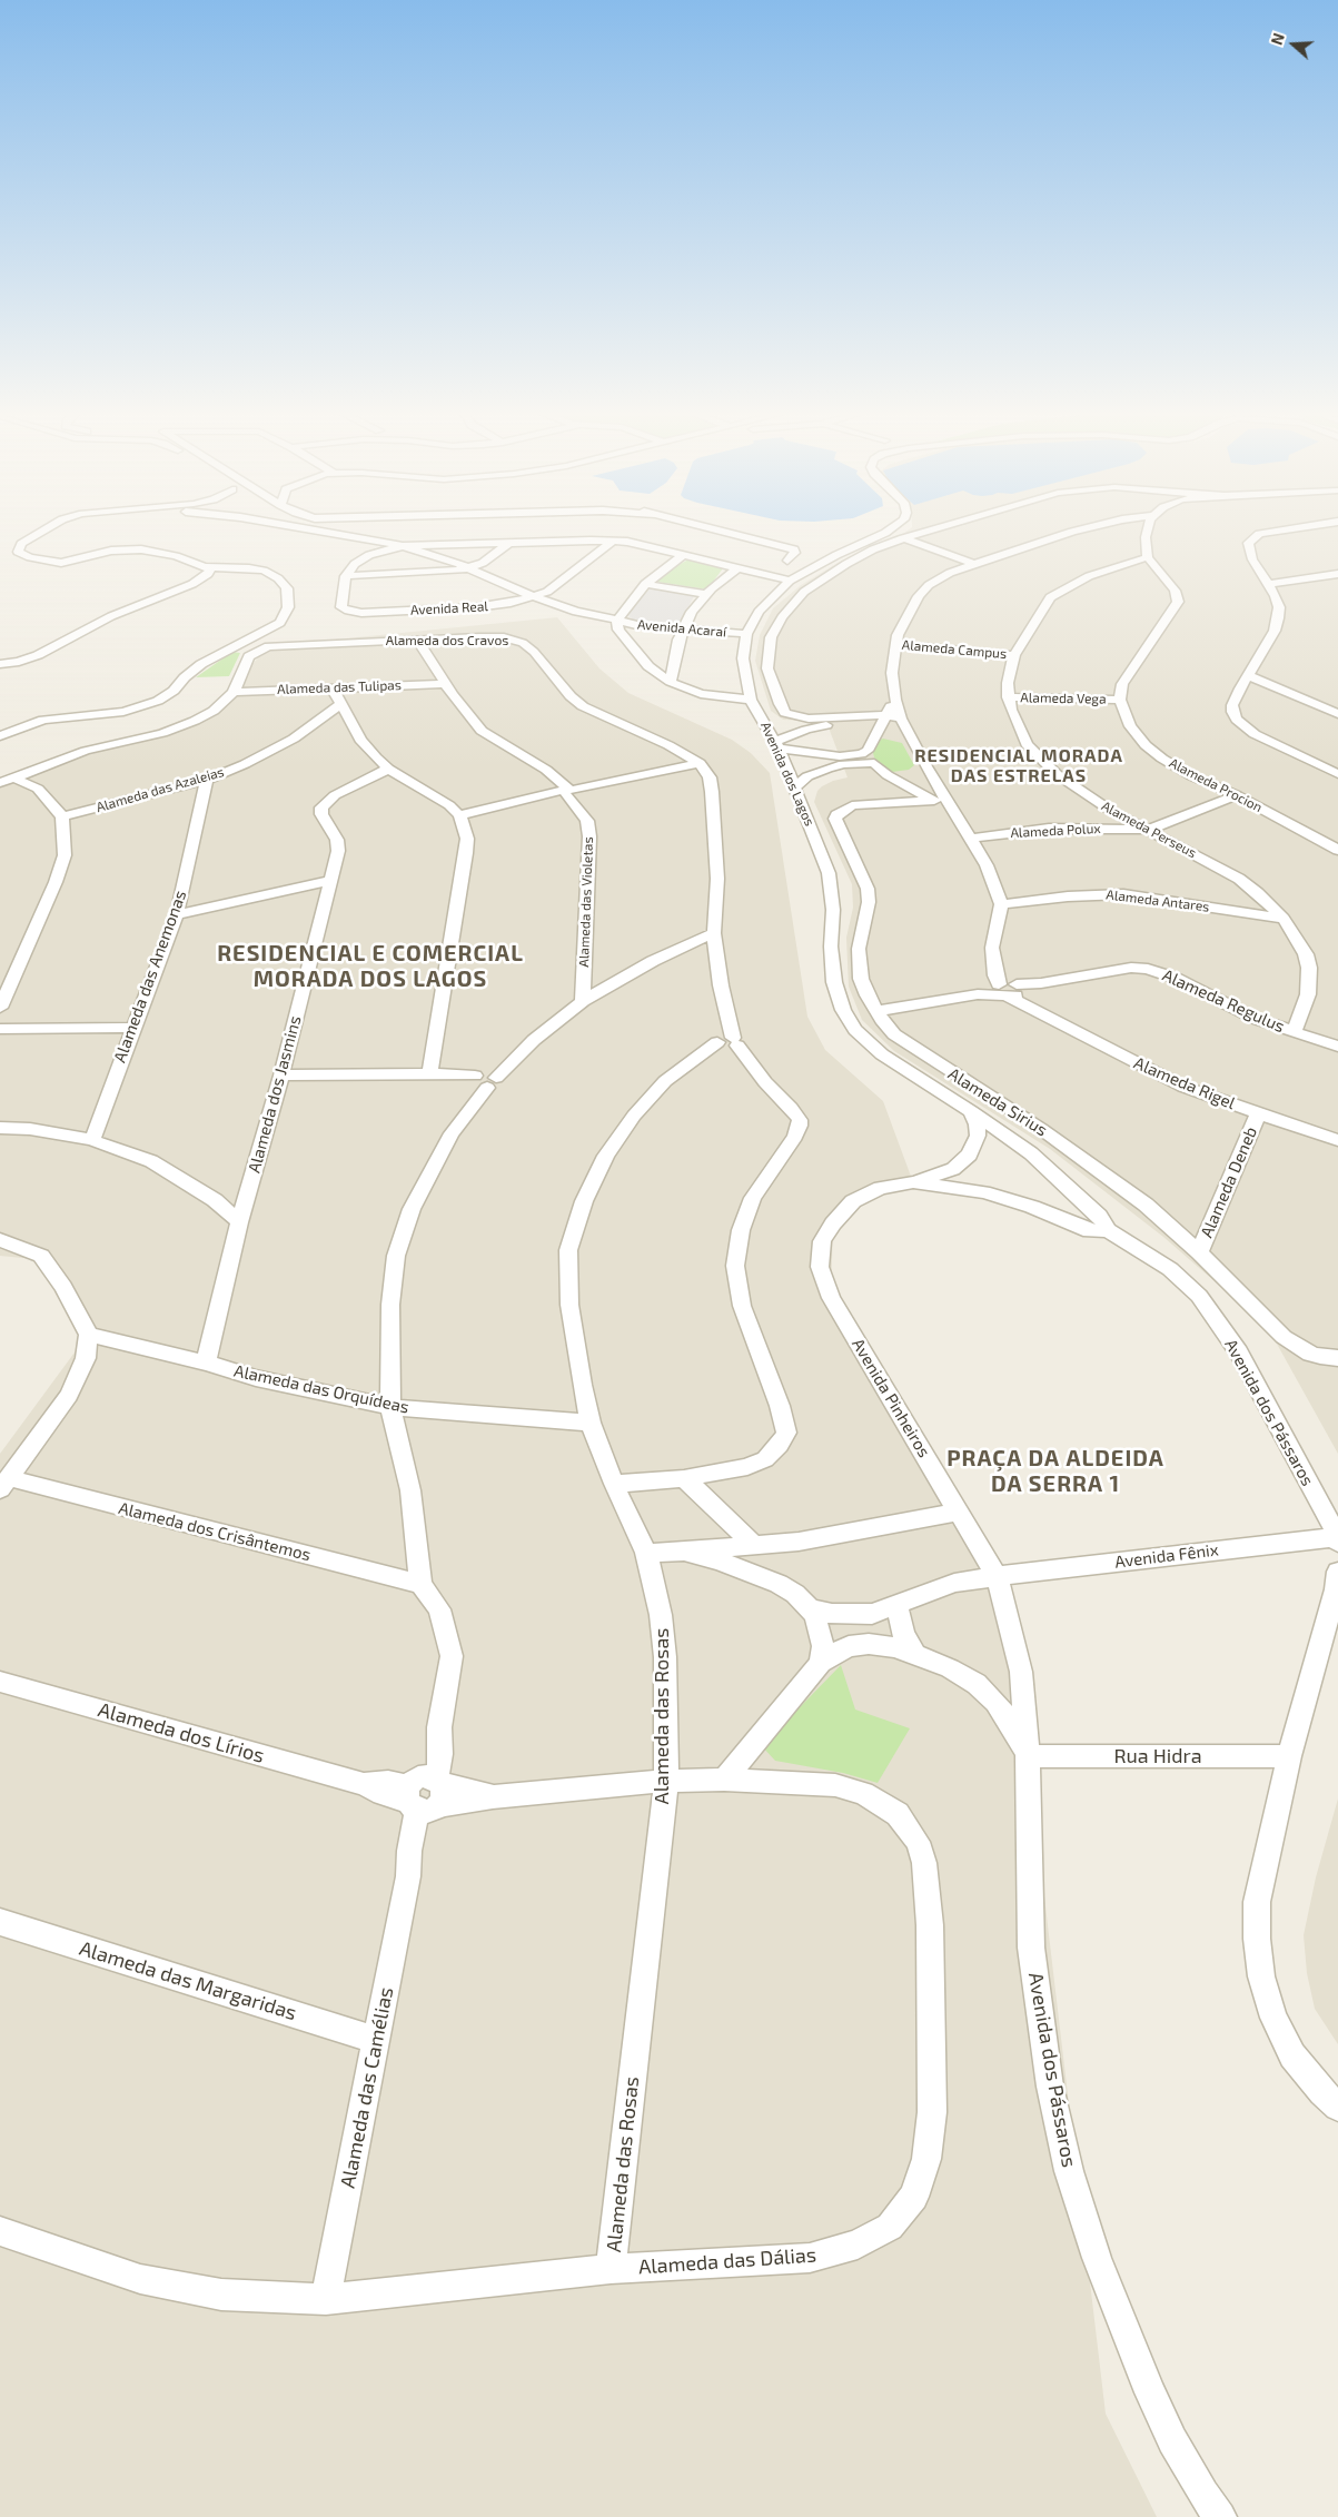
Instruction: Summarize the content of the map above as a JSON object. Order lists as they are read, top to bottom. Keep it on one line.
{"streets":{"street":["Avenida Real","Avenida Acaraí","Alameda dos Cravos","Alameda Campus","Alameda das Tulipas","Alameda Vega","Avenida dos Lagos","Alameda Procion","Alameda das Azaleias","Alameda Perseus","Alameda Polux","Alameda Antares","Alameda das Violetas","Alameda das Anemonas","Alameda Regulus","Alameda Rigel","Alameda dos Jasmins","Alameda Sirius","Alameda Deneb","Alameda das Orquídeas","Avenida Pinheiros","Avenida dos Pássaros","Alameda dos Crisântemos","Avenida Fênix","Alameda das Rosas","Alameda dos Lírios","Rua Hidra","Alameda das Margaridas","Alameda das Camélias","Alameda das Dálias"]},"crossings":[["Avenida Real","Avenida Acaraí"],["Avenida Acaraí","Avenida dos Lagos"],["Alameda dos Cravos","Alameda das Tulipas"],["Alameda dos Cravos","Alameda das Violetas"],["Alameda Campus","Alameda Perseus"],["Alameda das Tulipas","Alameda das Violetas"],["Alameda Vega","Alameda Procion"],["Alameda Vega","Alameda Perseus"],["Avenida dos Lagos","Avenida Pinheiros"],["Avenida dos Lagos","Avenida dos Pássaros"],["Alameda Procion","Alameda Polux"],["Alameda das Azaleias","Alameda das Anemonas"],["Alameda Perseus","Alameda Polux"],["Alameda Perseus","Alameda Antares"],["Alameda Perseus","Alameda Regulus"],["Alameda Regulus","Alameda Rigel"],["Alameda Regulus","Alameda Sirius"],["Alameda Rigel","Alameda Deneb"],["Alameda dos Jasmins","Alameda das Orquídeas"],["Alameda Sirius","Alameda Deneb"],["Alameda das Orquídeas","Alameda das Rosas"],["Avenida Pinheiros","Avenida dos Pássaros"],["Avenida Pinheiros","Avenida Fênix"],["Avenida Pinheiros","Rua Hidra"],["Avenida dos Pássaros","Avenida Fênix"],["Avenida dos Pássaros","Rua Hidra"],["Alameda dos Crisântemos","Alameda das Camélias"],["Alameda das Rosas","Alameda dos Lírios"],["Alameda das Rosas","Alameda das Dálias"],["Alameda dos Lírios","Alameda das Camélias"],["Alameda dos Lírios","Alameda das Dálias"],["Alameda das Margaridas","Alameda das Camélias"],["Alameda das Camélias","Alameda das Dálias"]],"districts":["RESIDENCIAL MORADA DAS ESTRELAS","RESIDENCIAL E COMERCIAL MORADA DOS LAGOS","PRAÇA DA ALDEIDA DA SERRA 1"],"north":"left"}
